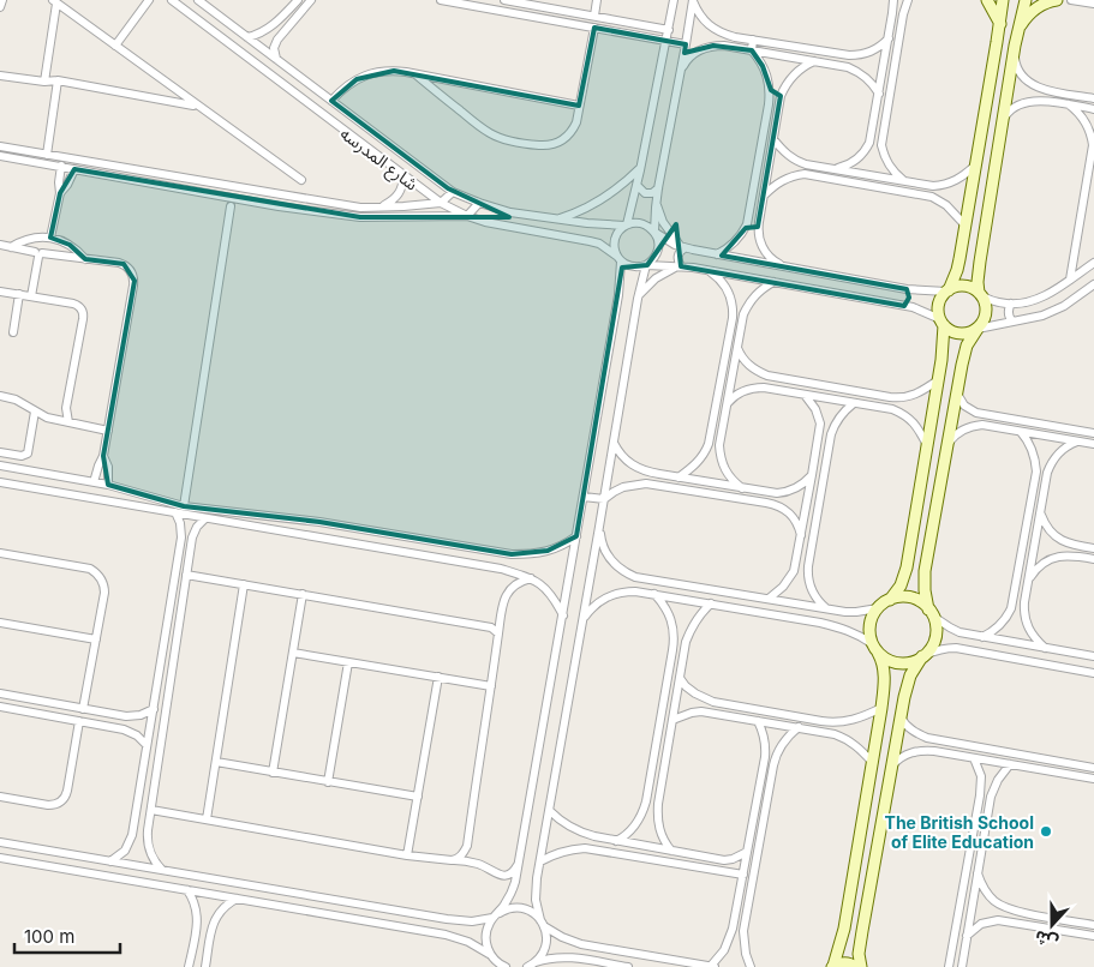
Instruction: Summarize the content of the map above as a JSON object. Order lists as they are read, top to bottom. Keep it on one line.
{"streets":{"street":["شارع المدرسه"]},"places":["The British School of Elite Education"],"scale_bar":"100 m","north":"bottom"}
